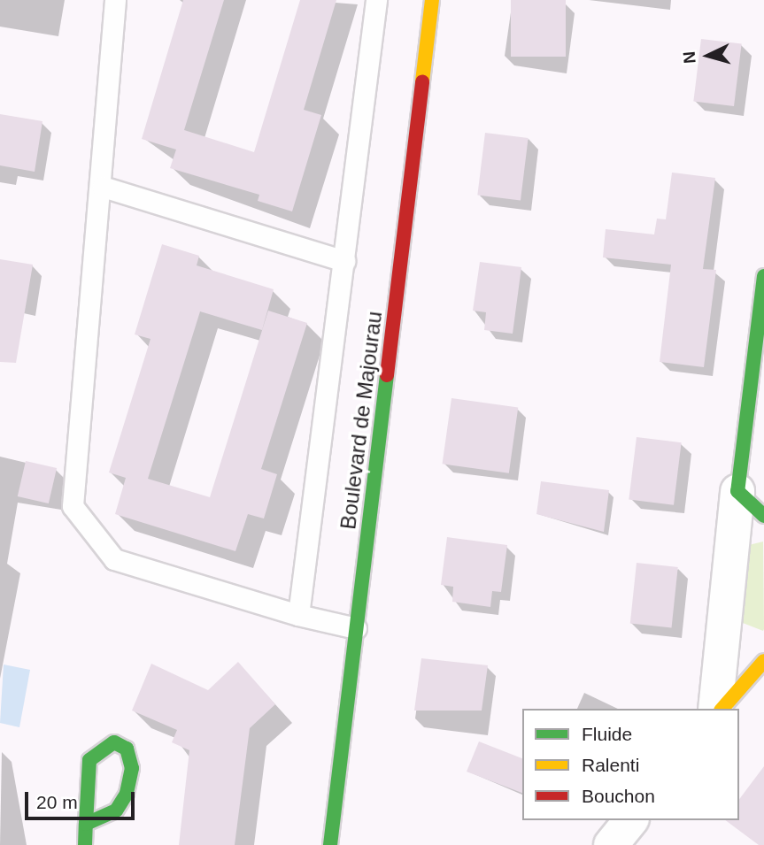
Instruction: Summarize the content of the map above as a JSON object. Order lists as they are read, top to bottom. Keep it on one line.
{"streets":{"street":["Boulevard de Majourau"]},"legend":["Fluide","Ralenti","Bouchon"],"scale_bar":"20 m","north":"left"}
